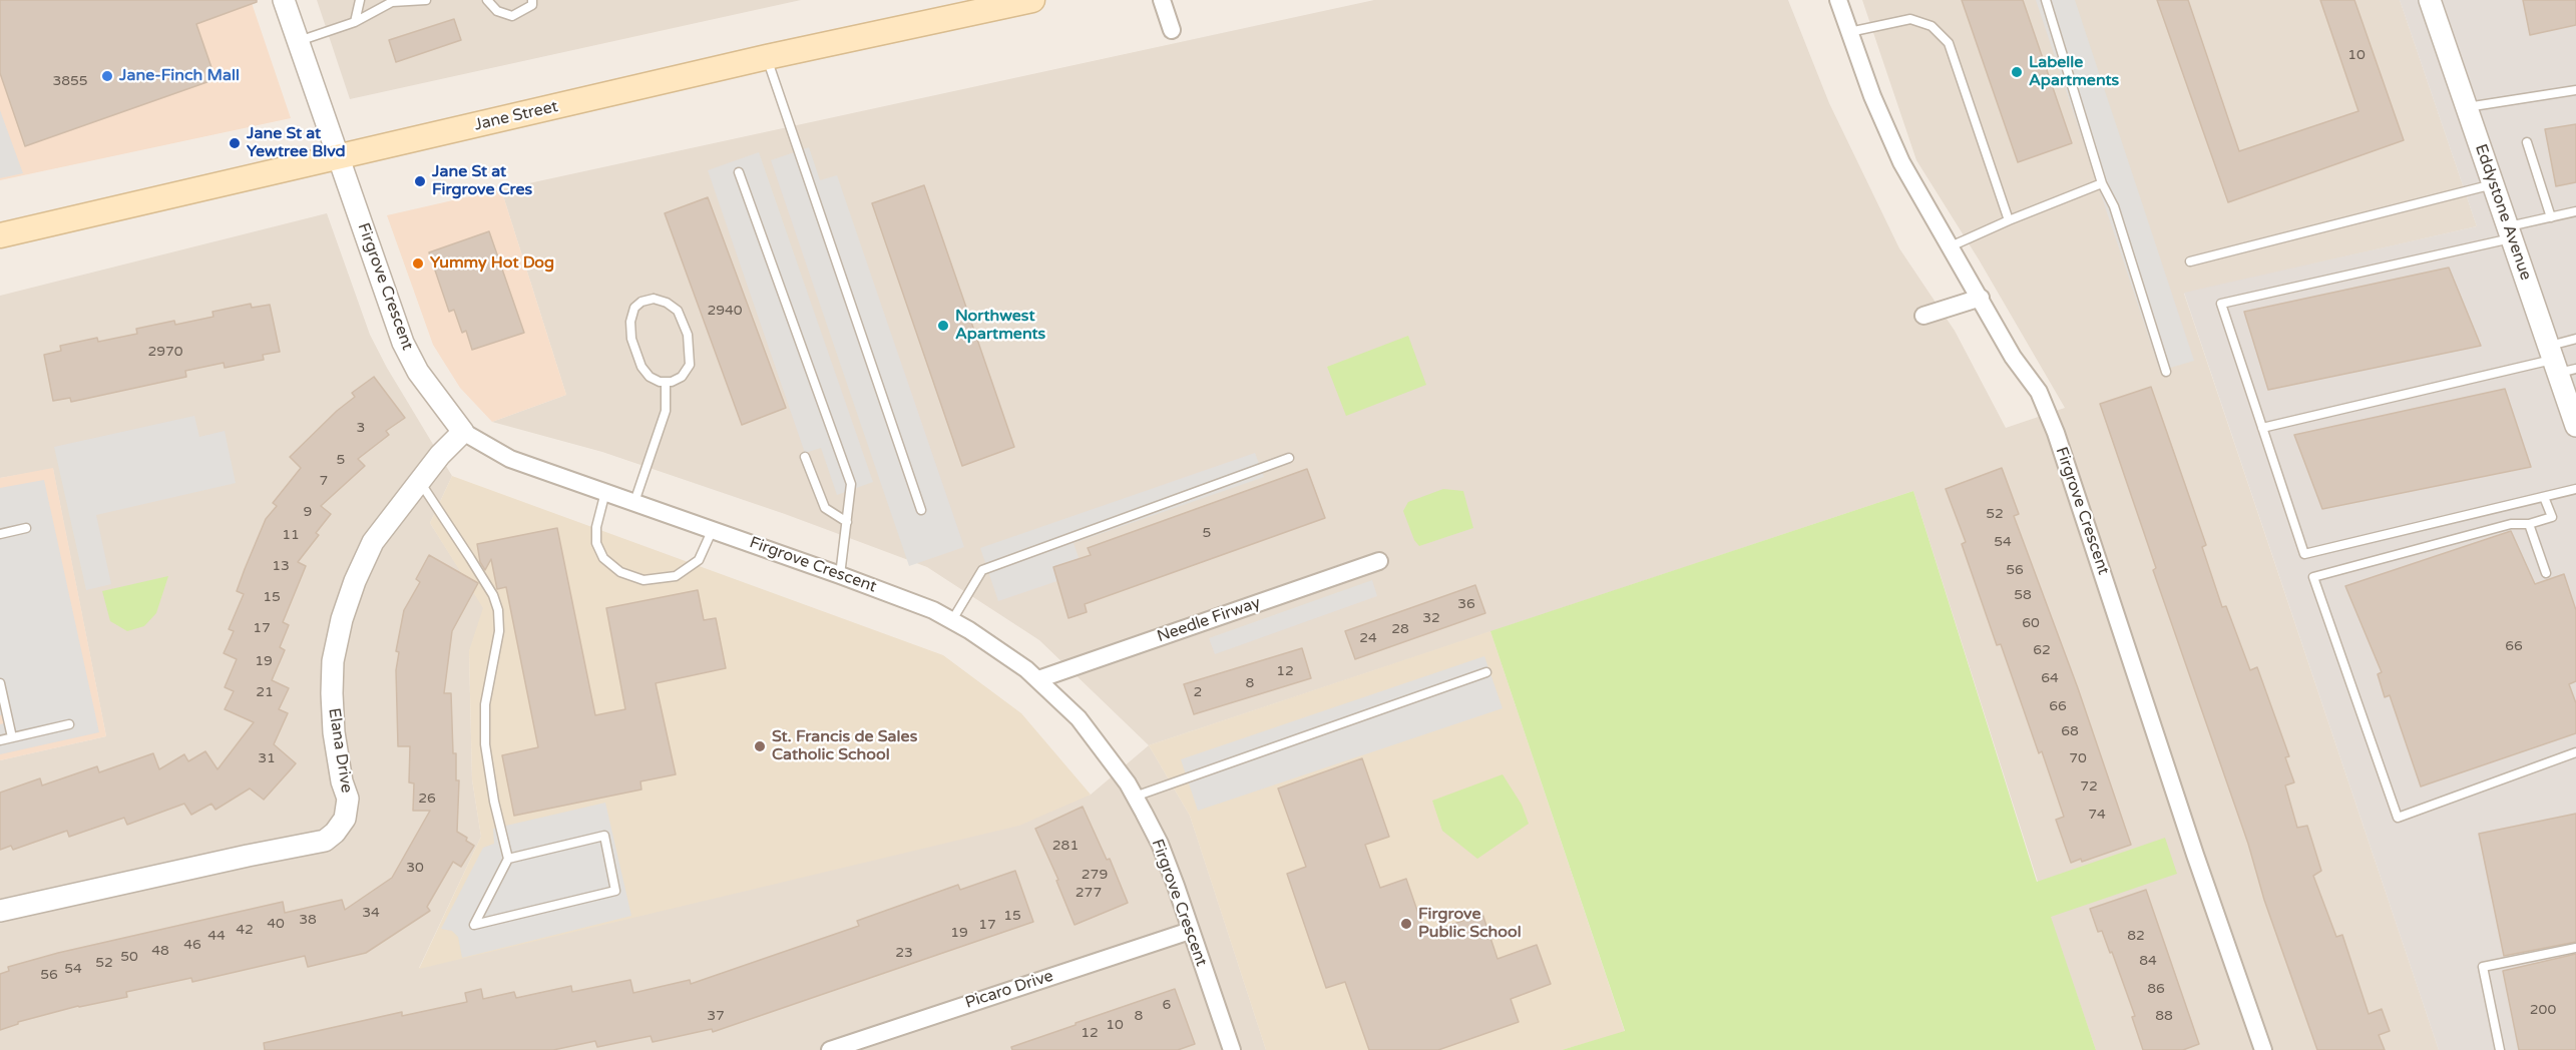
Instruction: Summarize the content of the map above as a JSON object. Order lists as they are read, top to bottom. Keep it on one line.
{"streets":{"main road":["Jane Street"],"street":["Eddystone Avenue","Firgrove Crescent","Needle Firway","Elana Drive","Picaro Drive"]},"crossings":[["Jane Street","Firgrove Crescent"],["Firgrove Crescent","Needle Firway"],["Firgrove Crescent","Elana Drive"],["Firgrove Crescent","Picaro Drive"]],"places":["Labelle Apartments","Jane-Finch Mall","Jane St at Yewtree Blvd","Jane St at Firgrove Cres","Yummy Hot Dog","Northwest Apartments","St. Francis de Sales Catholic School","Firgrove Public School"],"house_numbers":["10","3855","2940","2970","3","5","7","9","52","5","11","54","13","56","58","15","36","32","60","17","28","24","66","62","19","12","64","8","21","2","66","68","31","70","72","26","74","281","30","279","277","34","15","38","40","17","42","19","44","82","46","48","23","50","84","52","54","56","86","6","200","37","8","88","10","12"]}
